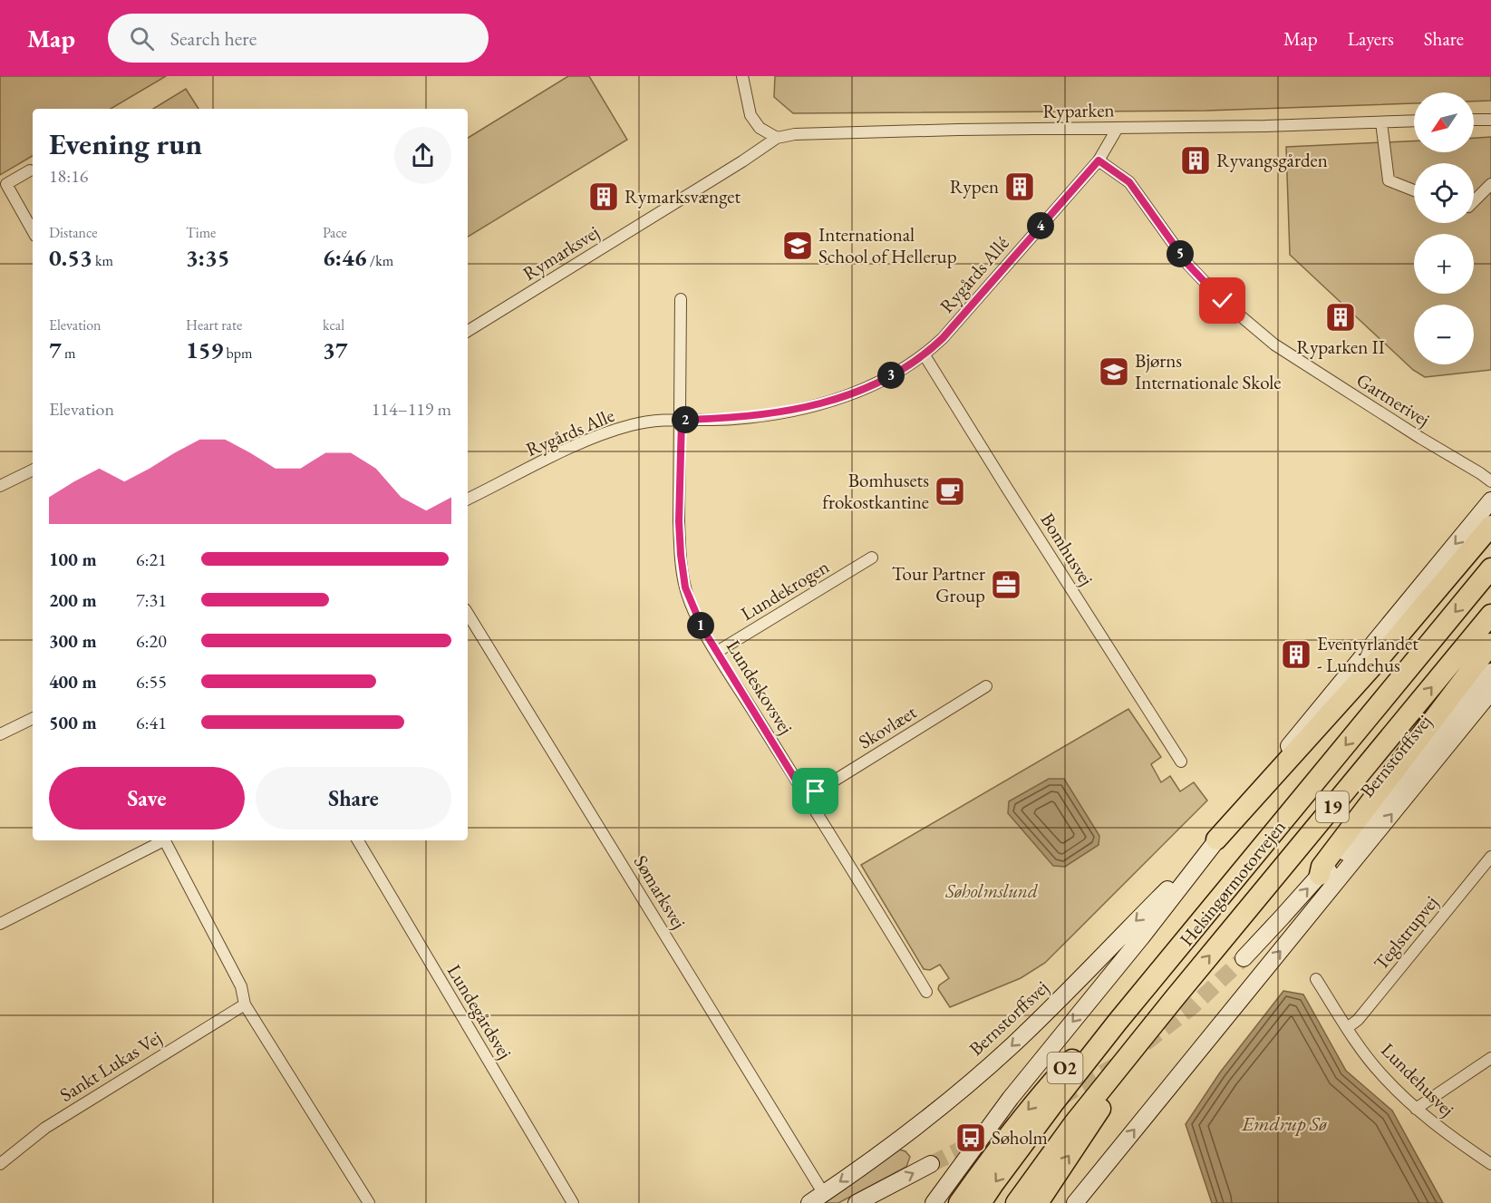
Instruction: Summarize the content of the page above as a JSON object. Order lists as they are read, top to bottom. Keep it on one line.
{"streets":{"highway":["19","Helsingørmotorvejen","O2"],"street":["Ryparken","Rymarksvej","Rygårds Allé","Gartnerivej","Rygårds Alle","Bomhusvej","Lundekrogen","Lundeskovsvej","Skovlæet","Bernstorffsvej","Sømarksvej","Teglstrupvej","Lundegårdsvej","Sankt Lukas Vej","Lundehusvej"]},"crossings":[["Ryparken","Rymarksvej"],["Ryparken","Rygårds Allé"],["Rygårds Allé","Gartnerivej"],["Rygårds Allé","Rygårds Alle"],["Rygårds Allé","Bomhusvej"],["Rygårds Alle","Lundeskovsvej"],["Lundekrogen","Lundeskovsvej"],["Lundeskovsvej","Skovlæet"],["Bernstorffsvej","Sømarksvej"],["Helsingørmotorvejen","O2"],["Teglstrupvej","Lundehusvej"]],"water":["Emdrup Sø"],"parks":["Søholmslund"],"places":{"building":["Ryvangsgården","Rypen","Rymarksvænget","Ryparken II","Eventyrlandet - Lundehus"],"school or university":["International School of Hellerup","Bjørns Internationale Skole"],"cafe":["Bomhusets frokostkantine"],"office":["Tour Partner Group"],"bus stop":["Søholm"]},"north":"bottom left","page":{"header":"Map","search":"Search here","nav":["Map","Layers","Share"],"map_buttons":["+","−"],"heading":["Evening run","18:16"],"stats":[["Distance","0.53 km"],["Time","3:35"],["Pace","6:46 /km"],["Elevation","7 m"],["Heart rate","159 bpm"],["kcal","37"]],"pins":["4","5","3","2","1"],"chart":["Elevation","114–119 m"],"list":[{"name":"100 m","note":"6:21"},{"name":"200 m","note":"7:31"},{"name":"300 m","note":"6:20"},{"name":"400 m","note":"6:55"},{"name":"500 m","note":"6:41"}],"buttons":["Save","Share"]}}
